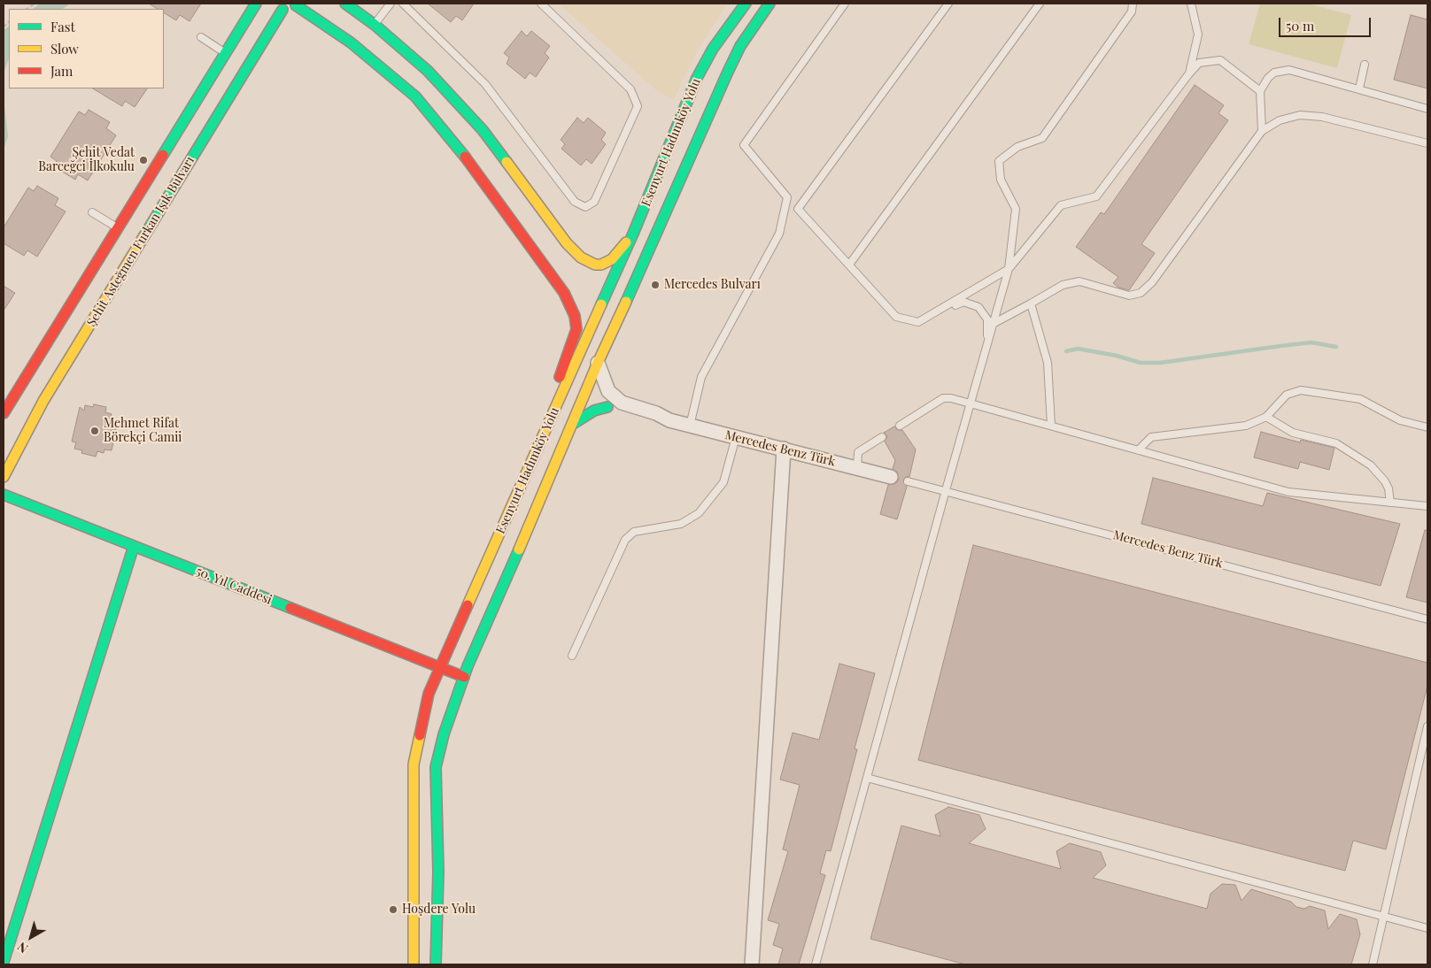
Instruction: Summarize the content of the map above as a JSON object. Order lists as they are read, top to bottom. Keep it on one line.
{"streets":{"main road":["Esenyurt Hadımköy Yolu","Şehit Asteğmen Furkan Işık Bulvarı","50. Yıl Caddesi"],"street":["Mercedes Benz Türk"]},"crossings":[["Esenyurt Hadımköy Yolu","Mercedes Benz Türk"],["Esenyurt Hadımköy Yolu","50. Yıl Caddesi"]],"places":["Şehit Vedat Barceğci İlkokulu","Mercedes Bulvarı","Mehmet Rifat Börekçi Camii","Hoşdere Yolu"],"legend":["Fast","Slow","Jam"],"scale_bar":"50 m","north":"bottom left"}
